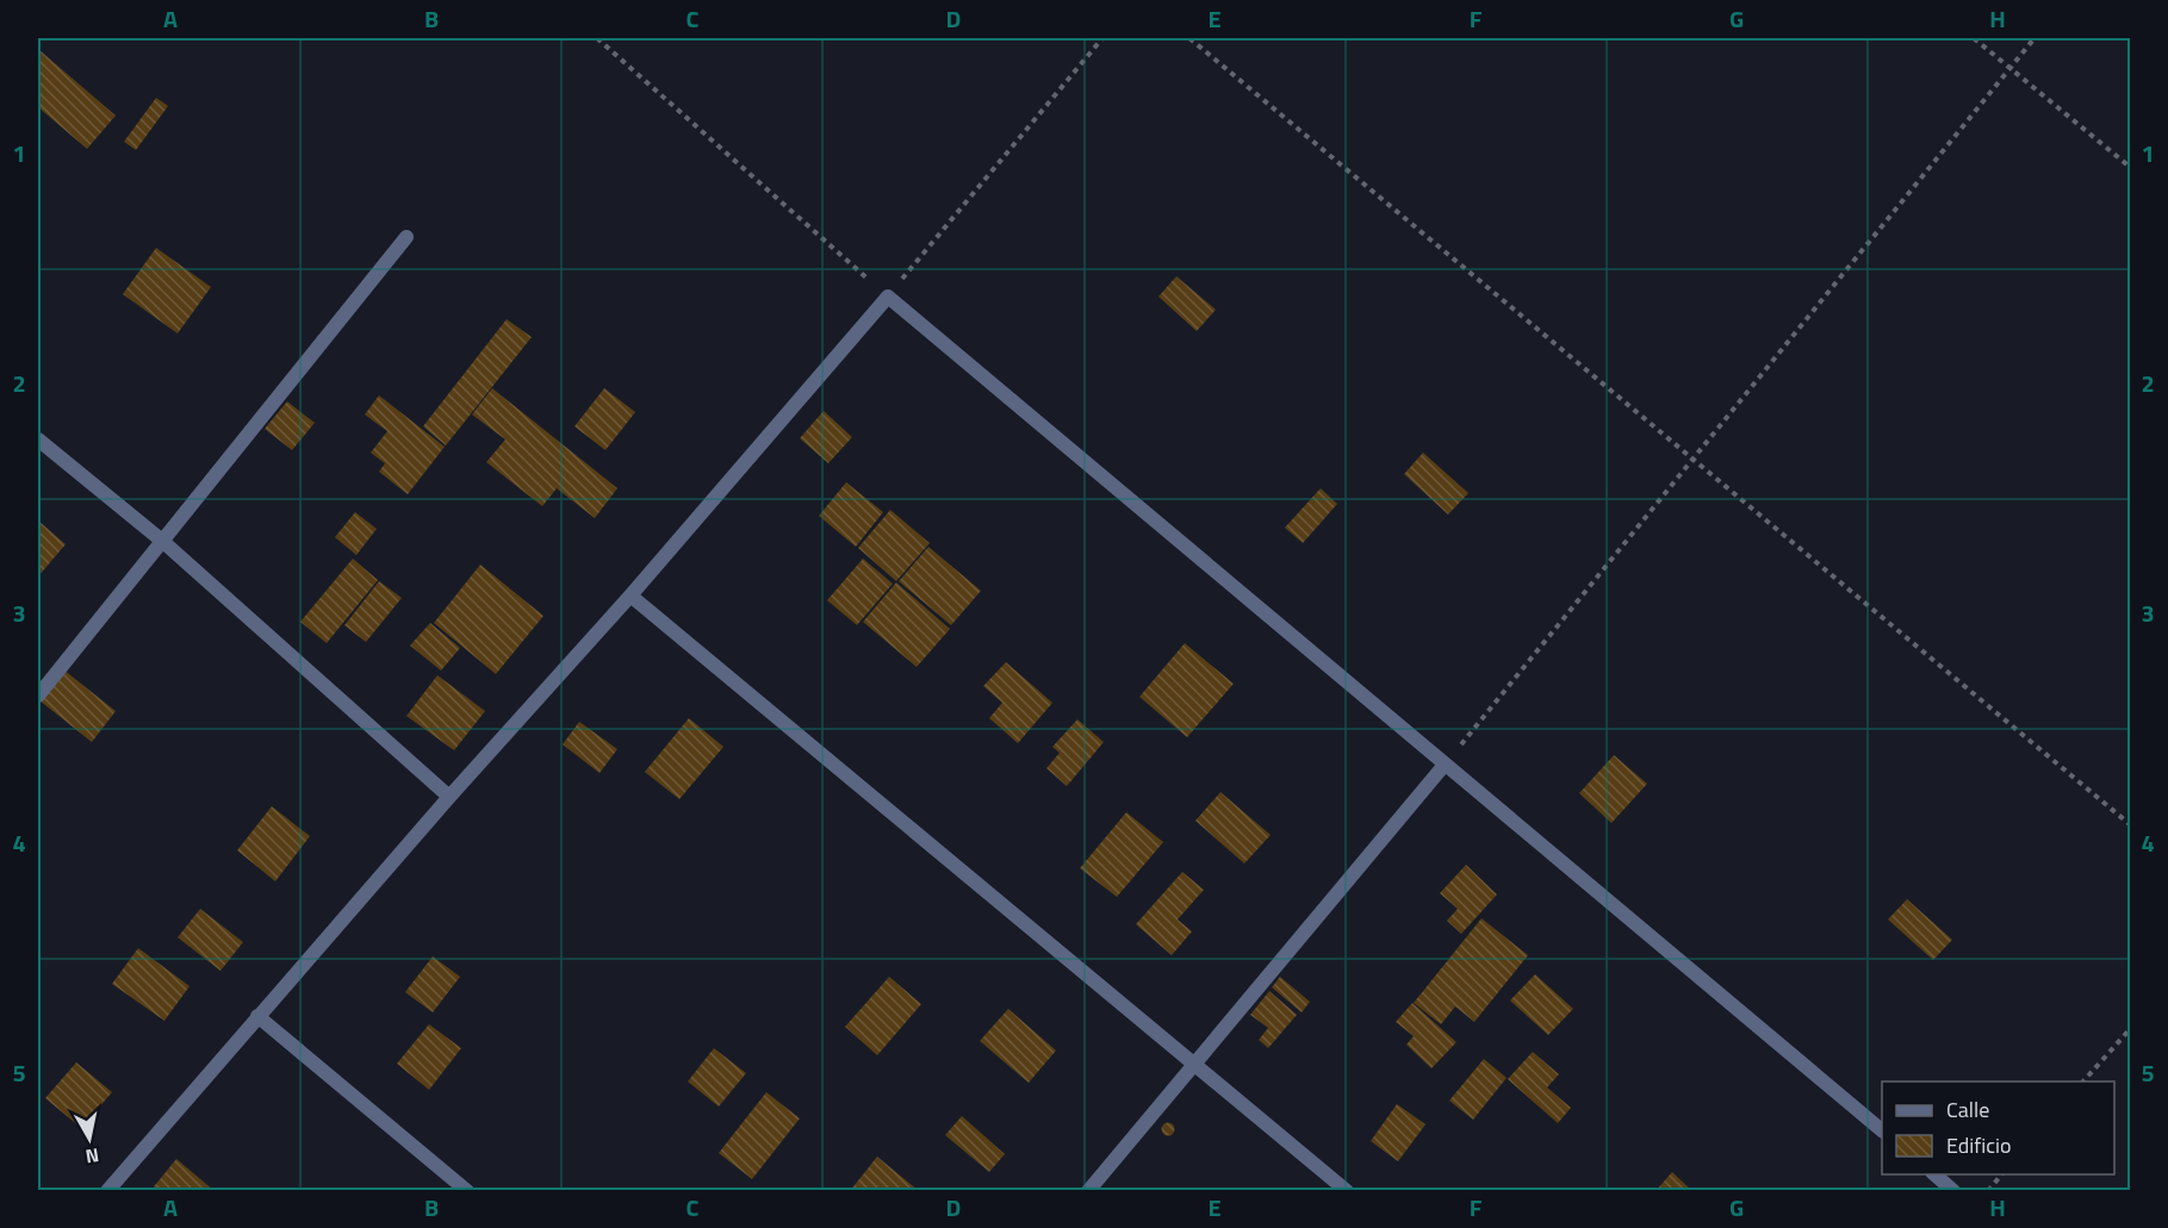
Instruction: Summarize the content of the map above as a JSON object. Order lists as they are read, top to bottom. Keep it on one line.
{"legend":["Calle","Edificio"],"north":"bottom","grid":{"columns":["A","B","C","D","E","F","G","H"],"rows":["1","2","3","4","5"]}}
